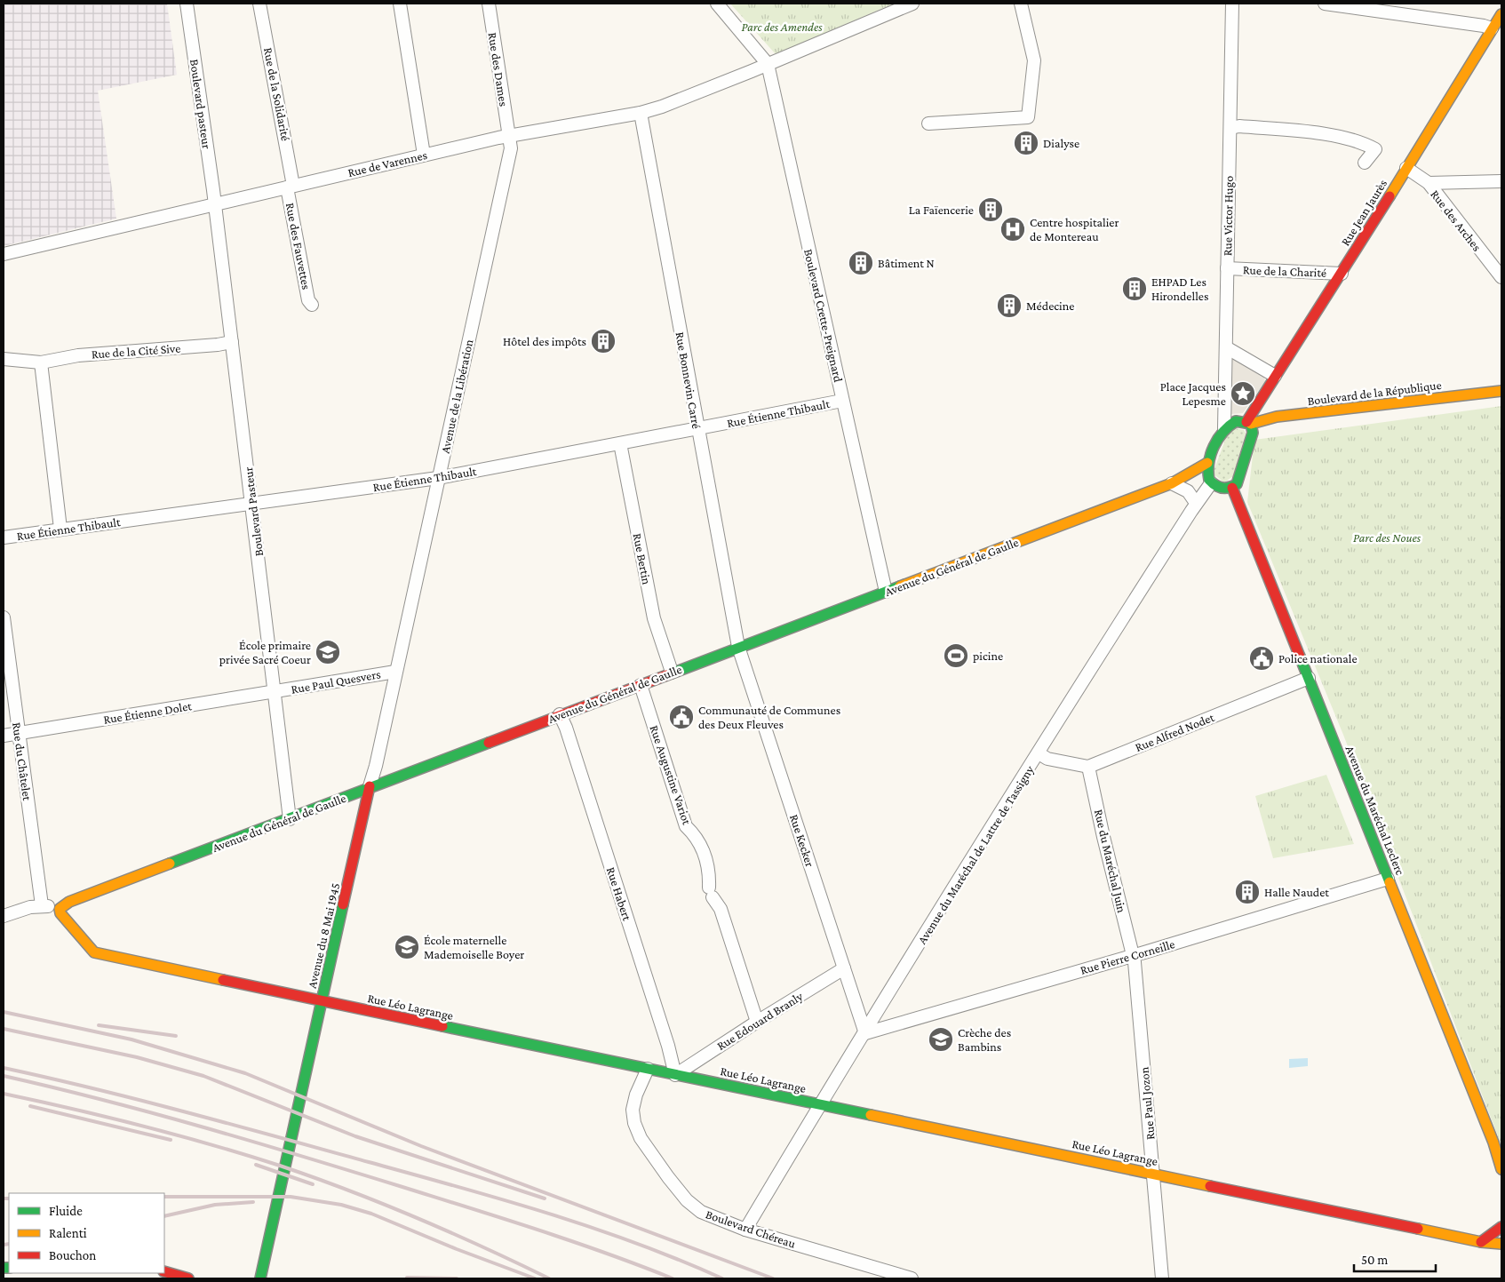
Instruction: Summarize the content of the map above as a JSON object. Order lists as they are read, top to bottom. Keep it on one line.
{"streets":{"main road":["Rue Jean Jaurès","Boulevard de la République","Avenue du Général de Gaulle","Avenue du Maréchal Leclerc","Avenue du 8 Mai 1945","Rue Léo Lagrange"],"street":["Rue des Dames","Rue de la Solidarité","Boulevard pasteur","Rue de Varennes","Rue Victor Hugo","Rue des Arches","Rue des Fauvettes","Rue de la Charité","Boulevard Crette-Preignard","Rue de la Cité Sive","Rue Bonnevin Carré","Avenue de la Libération","Rue Étienne Thibault","Boulevard Pasteur","Rue Bertin","Rue Paul Quesvers","Rue Étienne Dolet","Rue Alfred Nodet","Rue du Châtelet","Rue Augustine Variot","Rue Kecker","Avenue du Maréchal de Lattre de Tassigny","Rue du Maréchal Juin","Rue Habert","Rue Pierre Corneille","Rue Edouard Branly","Rue Paul Jozon","Boulevard Chéreau"]},"crossings":[["Rue des Dames","Rue de Varennes"],["Rue des Dames","Avenue de la Libération"],["Rue de la Solidarité","Rue de Varennes"],["Rue de la Solidarité","Rue des Fauvettes"],["Boulevard pasteur","Rue de Varennes"],["Boulevard pasteur","Boulevard Pasteur"],["Rue de Varennes","Rue des Fauvettes"],["Rue de Varennes","Boulevard Crette-Preignard"],["Rue de Varennes","Rue Bonnevin Carré"],["Rue de Varennes","Avenue de la Libération"],["Rue de Varennes","Boulevard Pasteur"],["Rue Jean Jaurès","Rue des Arches"],["Rue Jean Jaurès","Rue de la Charité"],["Rue Jean Jaurès","Boulevard de la République"],["Rue Victor Hugo","Rue de la Charité"],["Boulevard Crette-Preignard","Rue Étienne Thibault"],["Boulevard Crette-Preignard","Avenue du Général de Gaulle"],["Rue de la Cité Sive","Boulevard Pasteur"],["Rue Bonnevin Carré","Rue Étienne Thibault"],["Rue Bonnevin Carré","Avenue du Général de Gaulle"],["Rue Bonnevin Carré","Rue Kecker"],["Avenue de la Libération","Rue Étienne Thibault"],["Avenue de la Libération","Avenue du Général de Gaulle"],["Avenue de la Libération","Rue Paul Quesvers"],["Avenue de la Libération","Avenue du 8 Mai 1945"],["Rue Étienne Thibault","Boulevard Pasteur"],["Rue Étienne Thibault","Rue Bertin"],["Boulevard Pasteur","Avenue du Général de Gaulle"],["Boulevard Pasteur","Rue Paul Quesvers"],["Boulevard Pasteur","Rue Étienne Dolet"],["Rue Bertin","Avenue du Général de Gaulle"],["Avenue du Général de Gaulle","Rue Augustine Variot"],["Avenue du Général de Gaulle","Rue Kecker"],["Avenue du Général de Gaulle","Avenue du Maréchal de Lattre de Tassigny"],["Avenue du Général de Gaulle","Rue Habert"],["Avenue du Général de Gaulle","Avenue du 8 Mai 1945"],["Avenue du Général de Gaulle","Rue Léo Lagrange"],["Rue Paul Quesvers","Rue Étienne Dolet"],["Rue Étienne Dolet","Rue du Châtelet"],["Rue Alfred Nodet","Avenue du Maréchal Leclerc"],["Rue Alfred Nodet","Rue du Maréchal Juin"],["Rue Augustine Variot","Rue Edouard Branly"],["Avenue du Maréchal Leclerc","Rue Pierre Corneille"],["Rue Kecker","Avenue du Maréchal de Lattre de Tassigny"],["Rue Kecker","Rue Pierre Corneille"],["Rue Kecker","Rue Edouard Branly"],["Avenue du Maréchal de Lattre de Tassigny","Rue Pierre Corneille"],["Avenue du Maréchal de Lattre de Tassigny","Rue Léo Lagrange"],["Avenue du Maréchal de Lattre de Tassigny","Boulevard Chéreau"],["Rue du Maréchal Juin","Rue Pierre Corneille"],["Rue du Maréchal Juin","Rue Paul Jozon"],["Rue Habert","Rue Léo Lagrange"],["Rue Habert","Rue Edouard Branly"],["Avenue du 8 Mai 1945","Rue Léo Lagrange"],["Rue Pierre Corneille","Rue Paul Jozon"],["Rue Léo Lagrange","Rue Edouard Branly"],["Rue Léo Lagrange","Rue Paul Jozon"],["Rue Léo Lagrange","Boulevard Chéreau"]],"parks":["Parc des Amendes","Parc des Noues"],"places":{"building":["Dialyse","La Faïencerie","Bâtiment N","EHPAD Les Hirondelles","Médecine","Hôtel des impôts","Halle Naudet"],"hospital":["Centre hospitalier de Montereau"],"place":["Place Jacques Lepesme"],"school or university":["École primaire privée Sacré Coeur","École maternelle Mademoiselle Boyer","Crèche des Bambins"],"sports":["picine"],"public building":["Police nationale","Communauté de Communes des Deux Fleuves"]},"legend":["Fluide","Ralenti","Bouchon"],"scale_bar":"50 m"}
